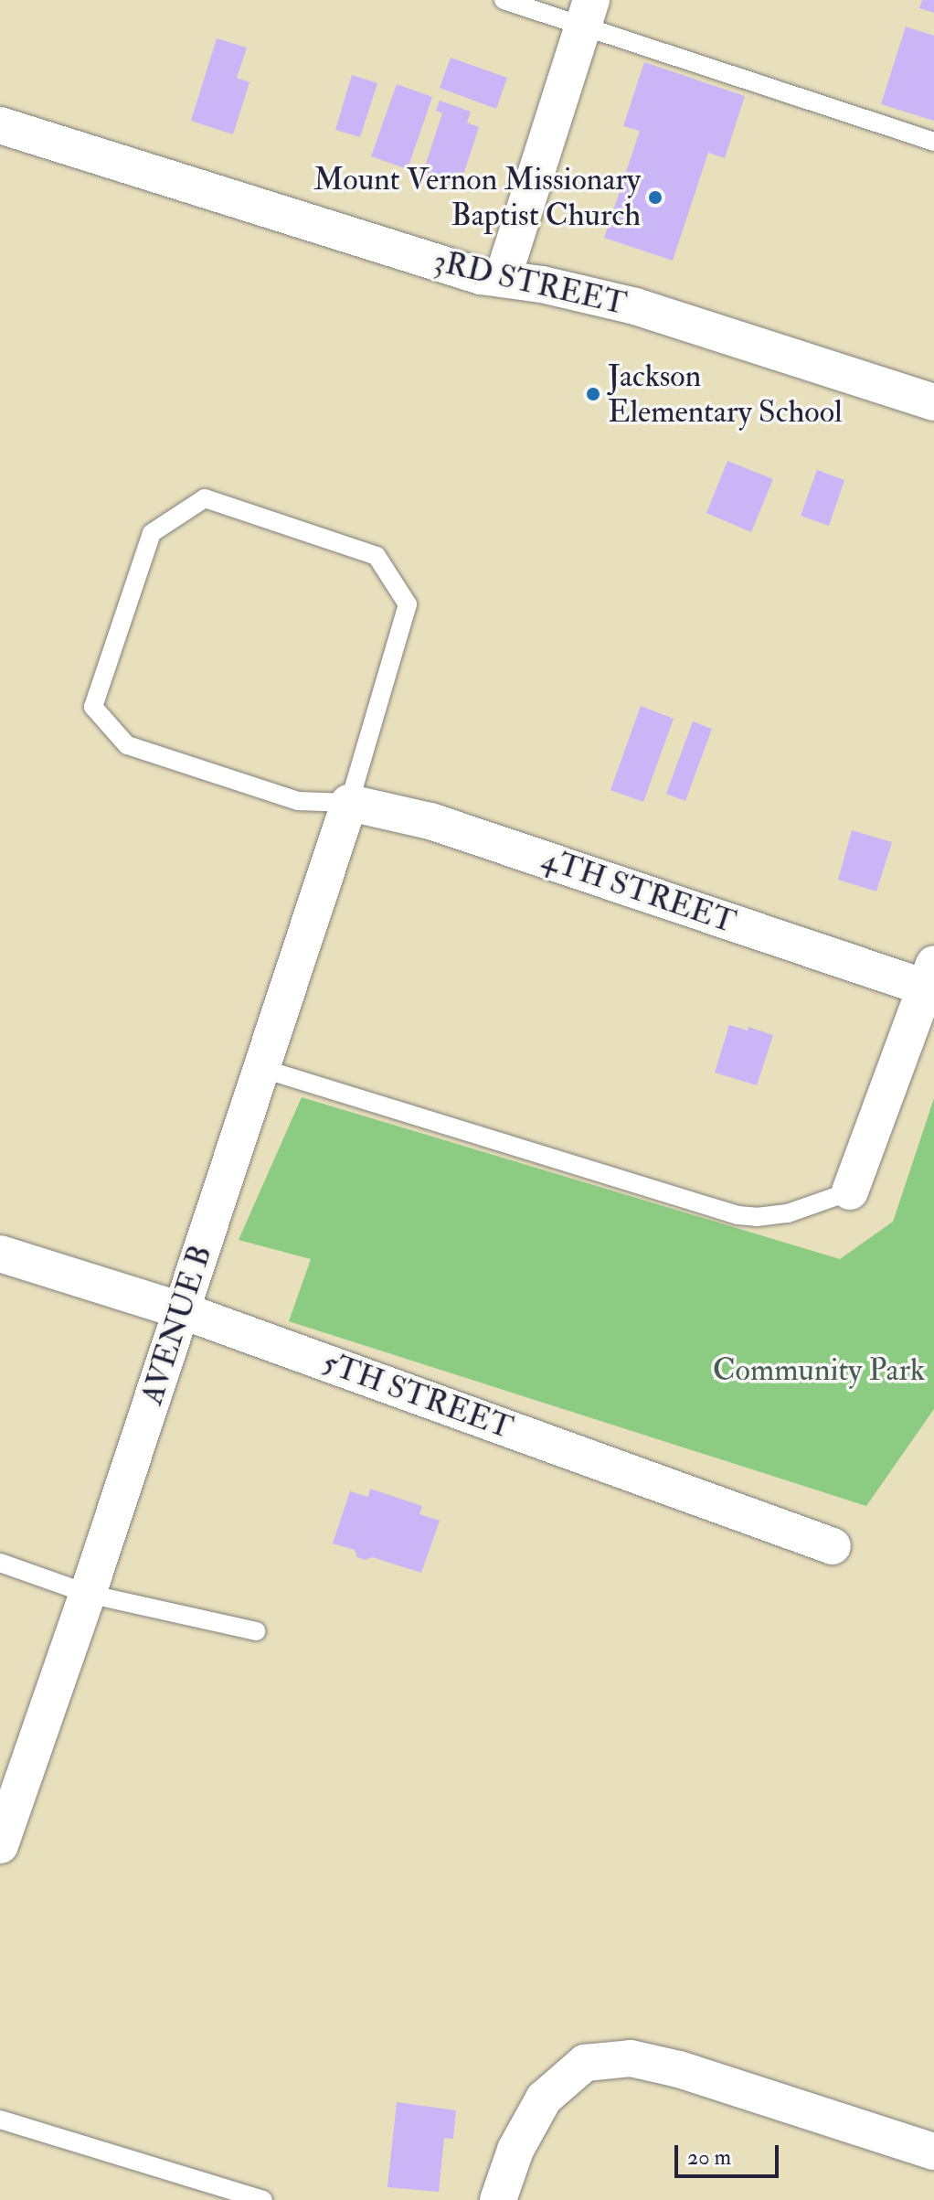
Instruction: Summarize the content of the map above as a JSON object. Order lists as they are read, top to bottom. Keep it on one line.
{"streets":{"street":["3RD STREET","4TH STREET","AVENUE B","5TH STREET"]},"crossings":[["4TH STREET","AVENUE B"],["AVENUE B","5TH STREET"]],"parks":["Community Park"],"places":["Mount Vernon Missionary Baptist Church","Jackson Elementary School"],"scale_bar":"20 m"}
